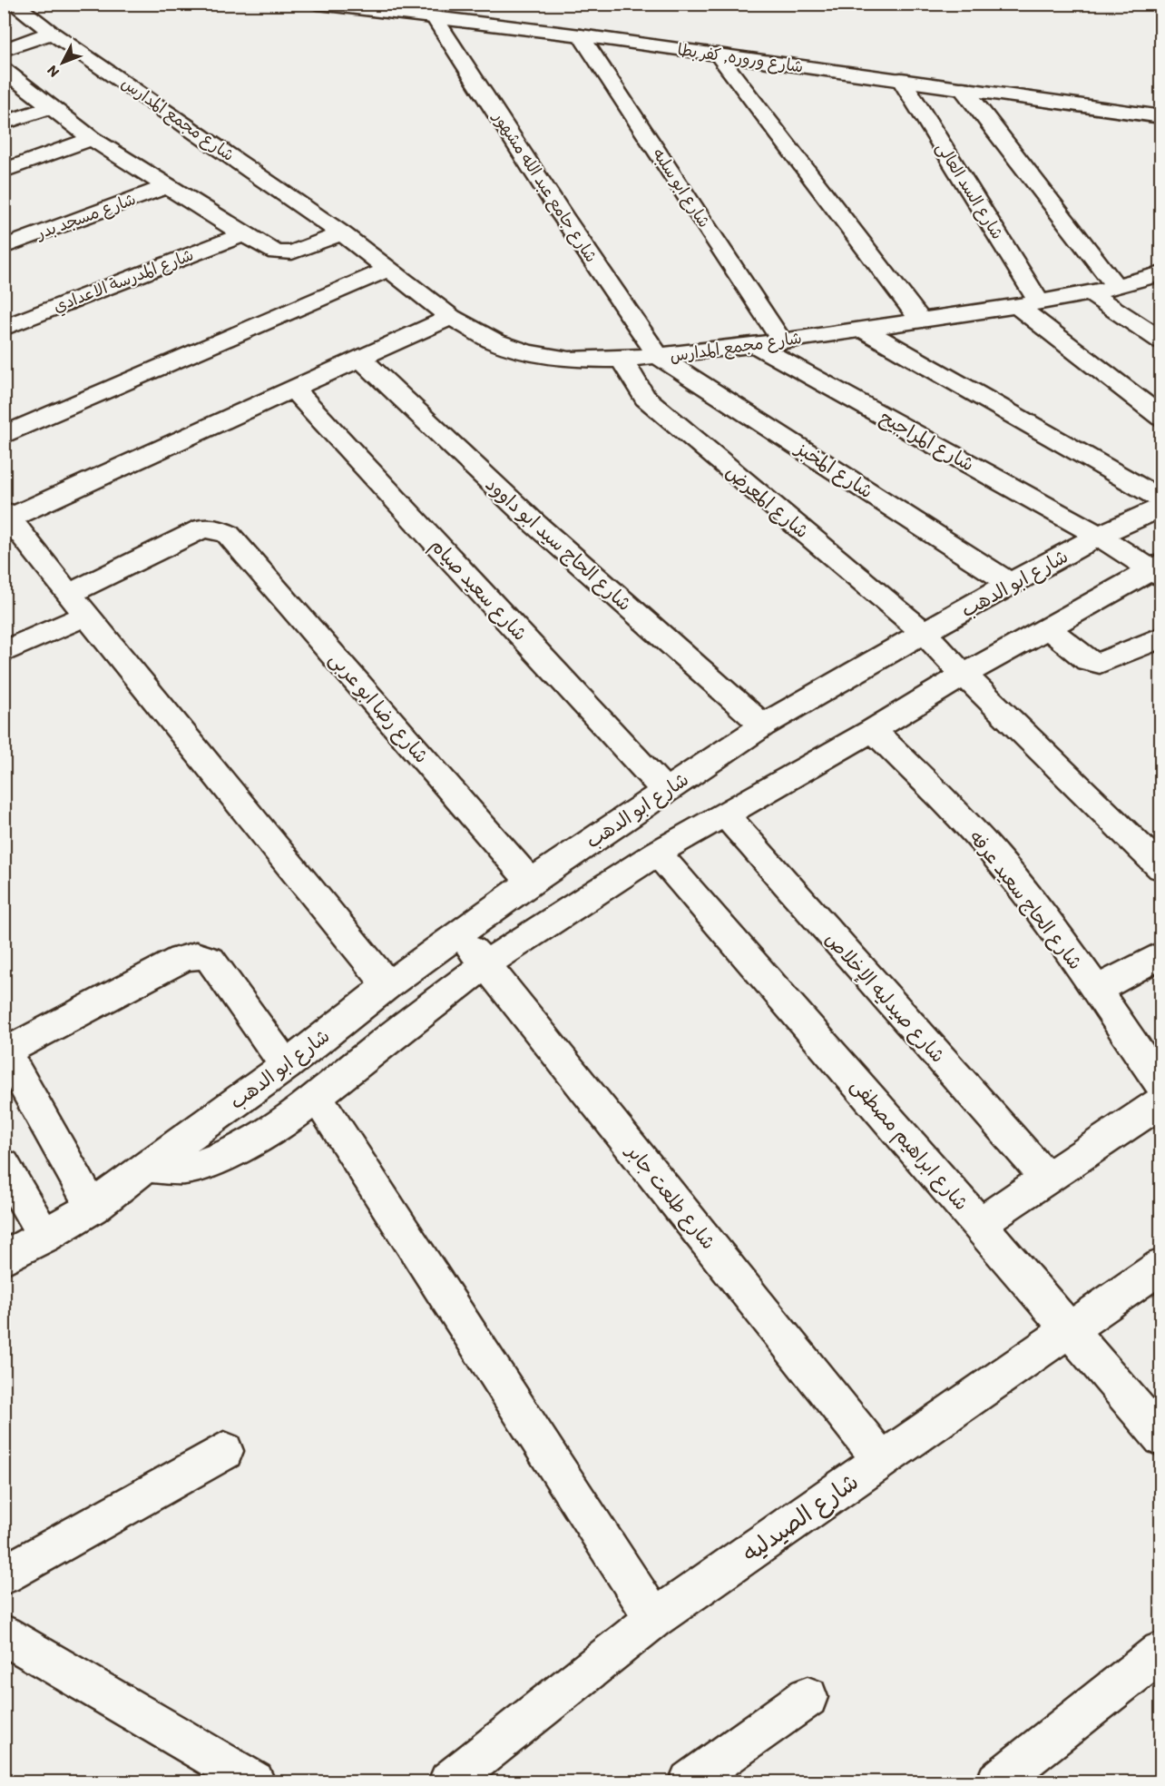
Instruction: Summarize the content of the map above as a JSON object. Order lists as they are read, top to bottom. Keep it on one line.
{"streets":{"street":["شارع وروره, كفر بطا","شارع مجمع المدارس","شارع جامع عبد الله مشهور","شارع ابو سلبه","شارع السد العالى","شارع مسجد بدر","شارع المدرسة الاعدادي","شارع المراجيح","شارع المخبز","شارع المعرض","شارع الحاج سيد ابو داوود","شارع ابو الدهب","شارع سعيد صيام","شارع رضا ابو عربى","شارع الحاج سعيد عرفه","شارع صيدليه الإخلاص","شارع ابراهيم مصطفى","شارع طلعت جابر","شارع الصيدليه"]},"crossings":[["شارع وروره, كفر بطا","شارع جامع عبد الله مشهور"],["شارع وروره, كفر بطا","شارع ابو سلبه"],["شارع وروره, كفر بطا","شارع السد العالى"],["شارع مجمع المدارس","شارع جامع عبد الله مشهور"],["شارع مجمع المدارس","شارع ابو سلبه"],["شارع مجمع المدارس","شارع السد العالى"],["شارع مجمع المدارس","شارع المراجيح"],["شارع مجمع المدارس","شارع المخبز"],["شارع مجمع المدارس","شارع المعرض"],["شارع جامع عبد الله مشهور","شارع المخبز"],["شارع المراجيح","شارع ابو الدهب"],["شارع المخبز","شارع ابو الدهب"],["شارع المعرض","شارع ابو الدهب"],["شارع الحاج سيد ابو داوود","شارع ابو الدهب"],["شارع ابو الدهب","شارع سعيد صيام"],["شارع ابو الدهب","شارع رضا ابو عربى"],["شارع ابو الدهب","شارع طلعت جابر"],["شارع ابراهيم مصطفى","شارع الصيدليه"],["شارع طلعت جابر","شارع الصيدليه"]],"north":"bottom left"}
